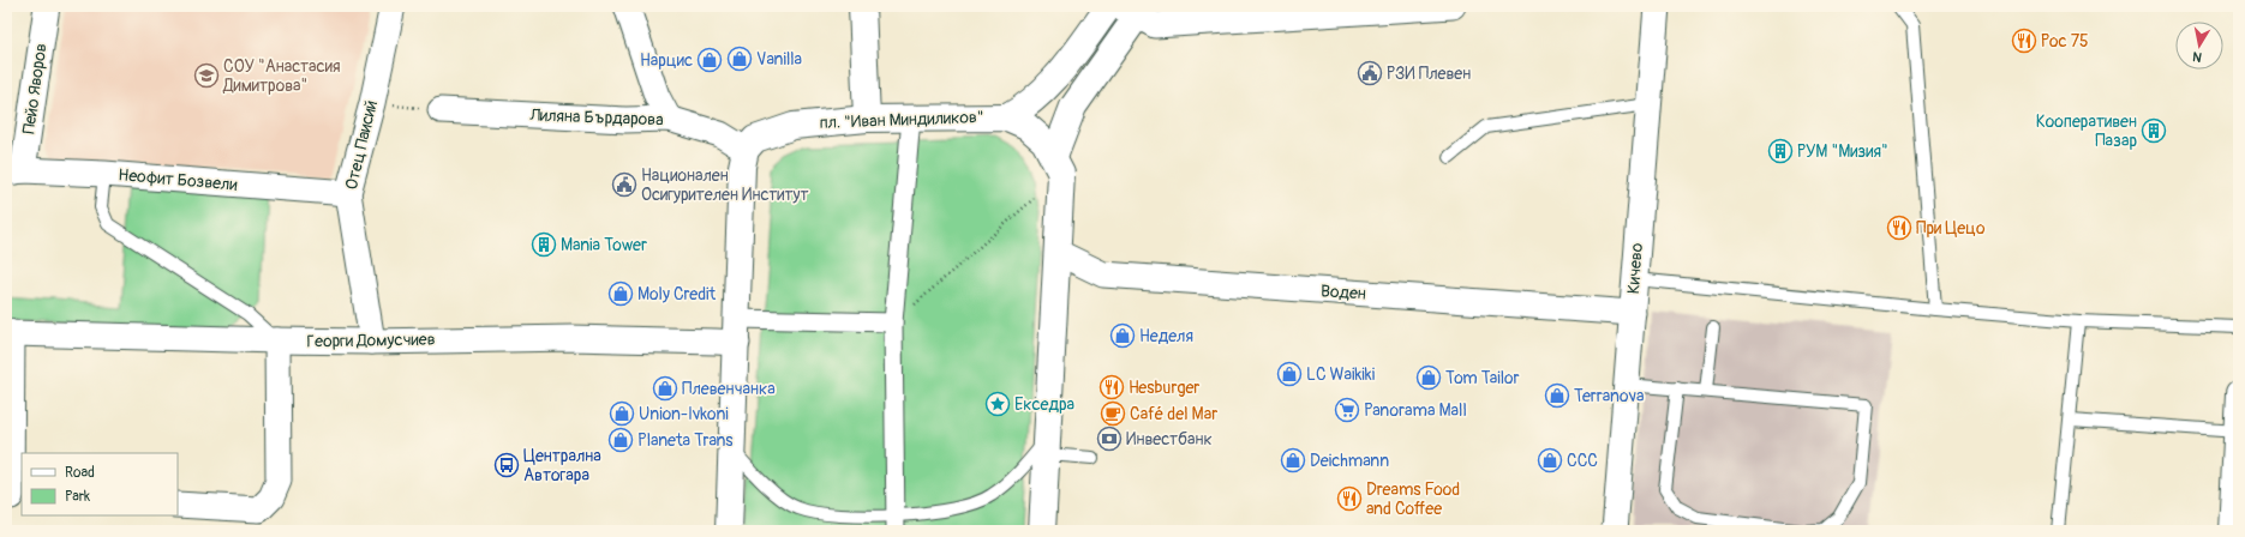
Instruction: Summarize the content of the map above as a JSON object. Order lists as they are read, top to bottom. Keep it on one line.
{"streets":{"street":["Пейо Яворов","Лиляна Бърдарова","пл. \"Иван Миндиликов\"","Отец Паисий","Неофит Бозвели","Кичево","Воден","Георги Домусчиев"]},"crossings":[["Пейо Яворов","Неофит Бозвели"],["Лиляна Бърдарова","пл. \"Иван Миндиликов\""],["Отец Паисий","Неофит Бозвели"],["Отец Паисий","Георги Домусчиев"],["Кичево","Воден"]],"places":{"restaurant":["Рос 75","При Цецо","Hesburger","Dreams Food and Coffee"],"shop":["Vanilla","Нарцис","Moly Credit","Неделя","LC Waikiki","Tom Tailor","Плевенчанка","Terranova","Union-Ivkoni","Planeta Trans","Deichmann","CCC"],"public building":["РЗИ Плевен","Национален Осигурителен Институт"],"school or university":["СОУ \"Анастасия Димитрова\""],"building":["Кооперативен Пазар","РУМ \"Мизия\"","Mania Tower"],"place":["Екседра"],"supermarket":["Panorama Mall"],"cafe":["Café del Mar"],"bank":["Инвестбанк"],"bus stop":["Централна Автогара"]},"legend":["Road","Park"],"north":"bottom"}
